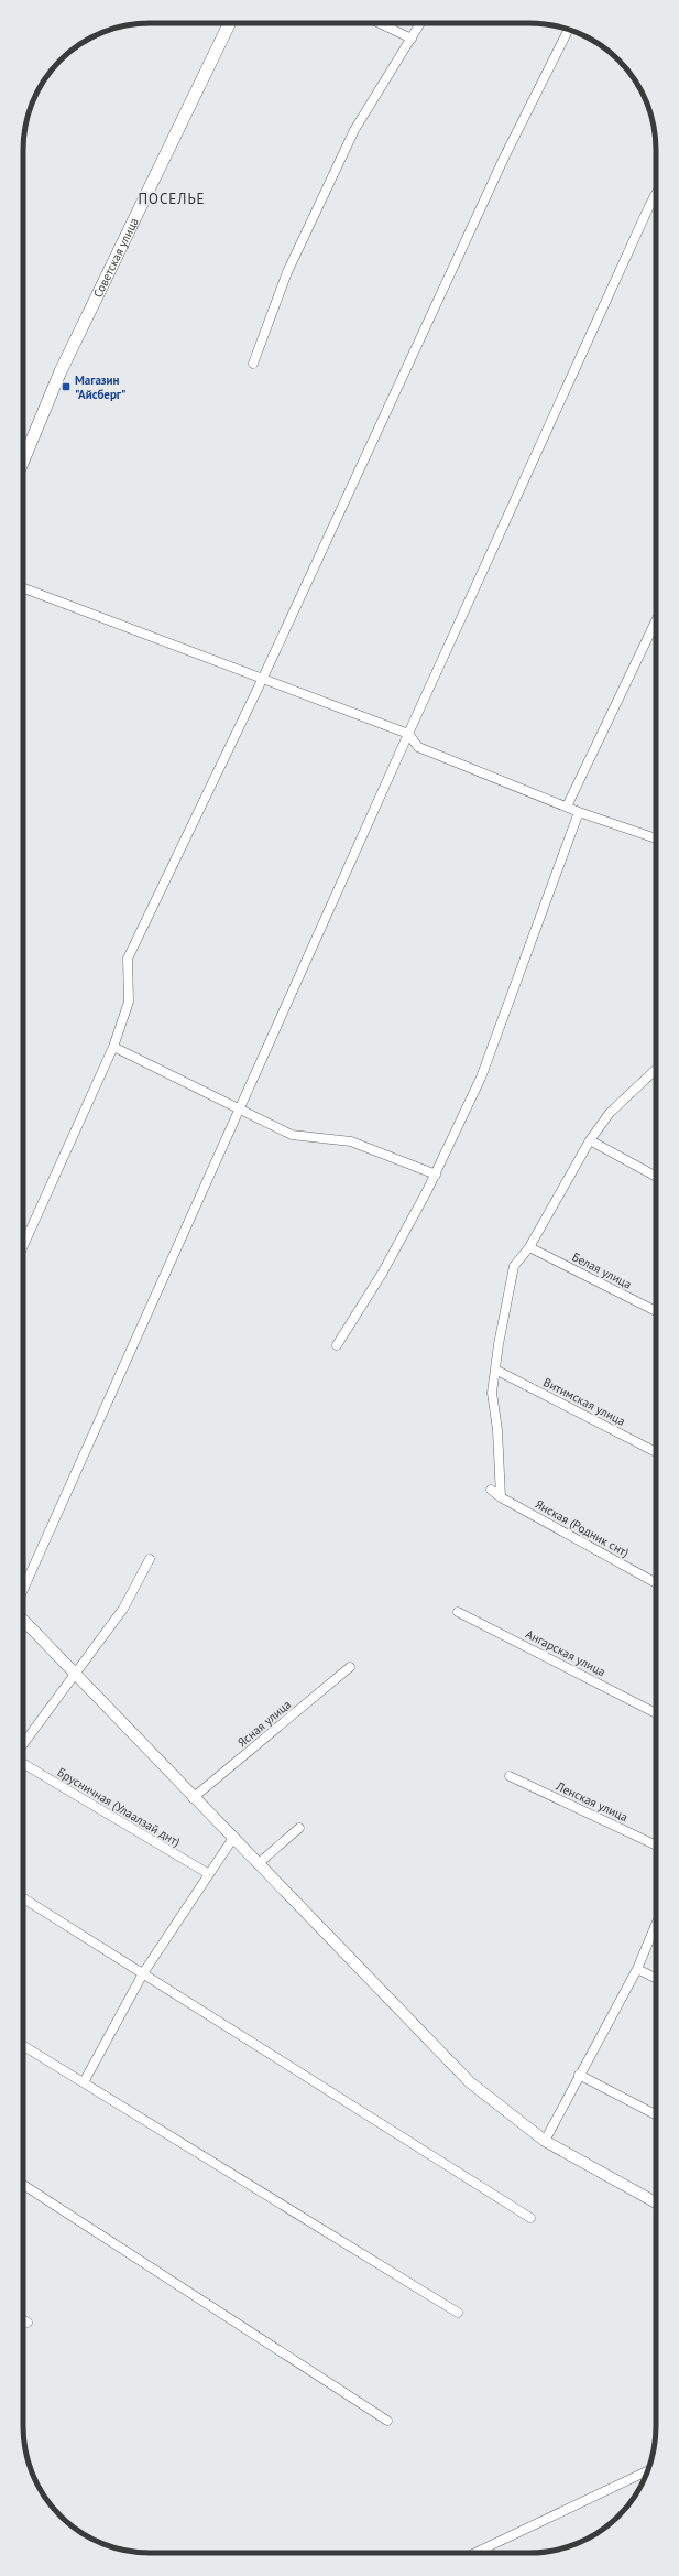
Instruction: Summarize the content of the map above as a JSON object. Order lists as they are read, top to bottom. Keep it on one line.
{"streets":{"main road":["Советская улица"],"street":["Белая улица","Витимская улица","Янская (Родник снт)","Ангарская улица","Ясная улица","Ленская улица","Брусничная (Улаалзай днт)"]},"districts":["ПОСЕЛЬЕ"],"places":{"transit":["Магазин \"Айсберг\""]}}
